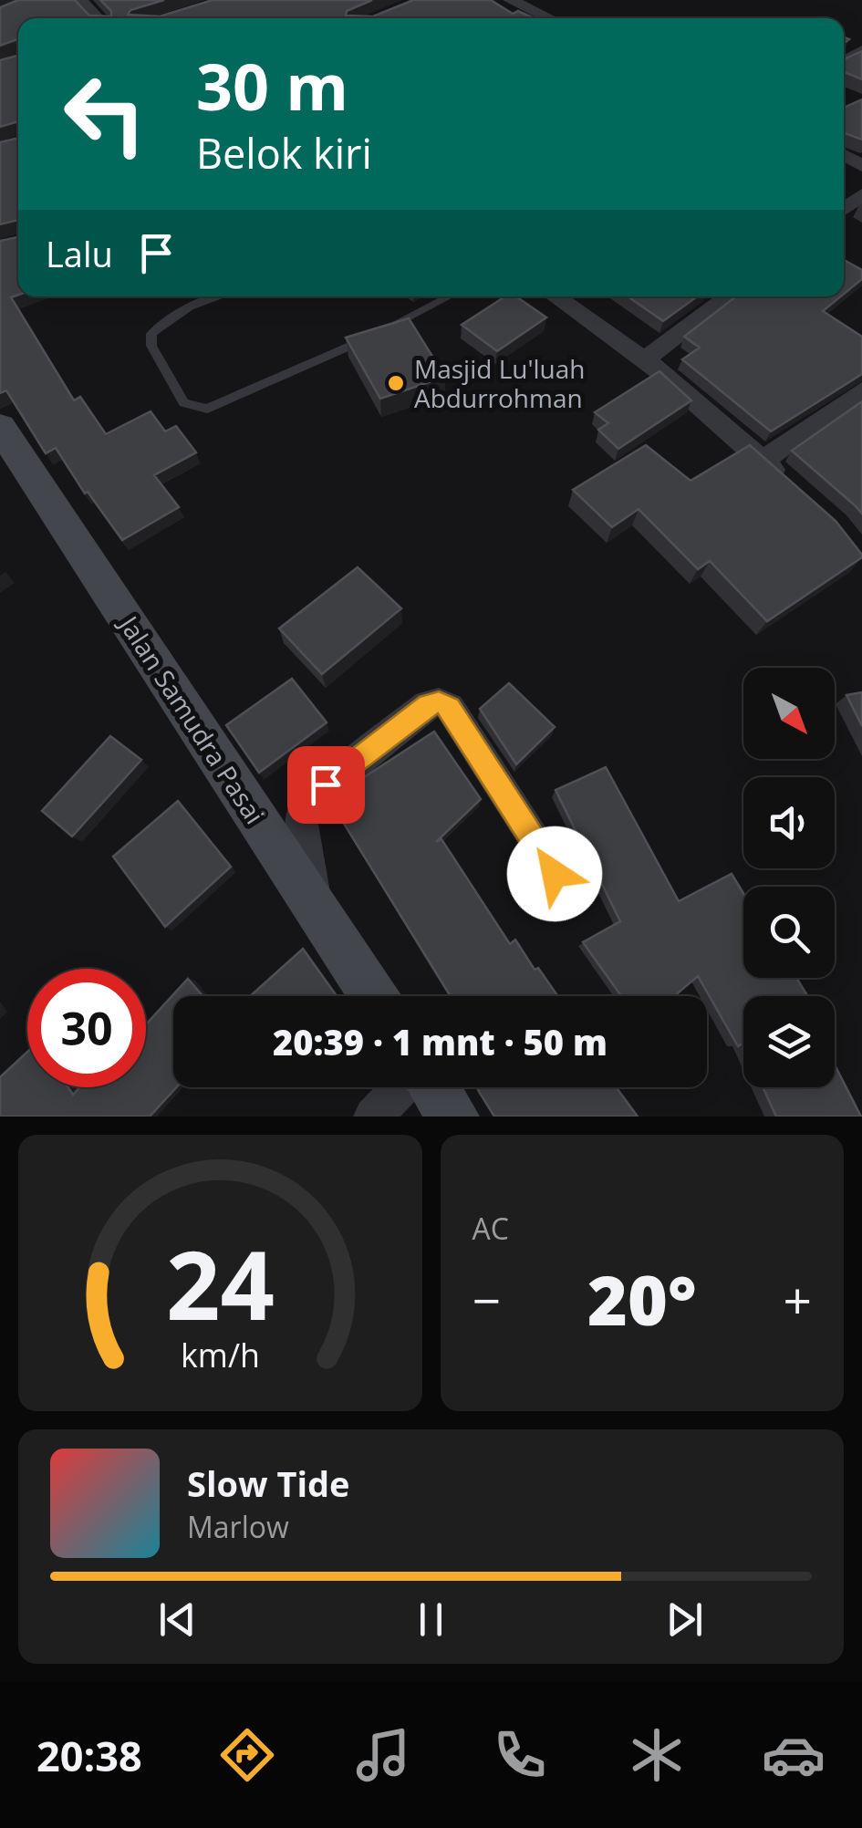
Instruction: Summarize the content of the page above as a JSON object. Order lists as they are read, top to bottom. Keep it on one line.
{"streets":{"street":["Jalan Samudra Pasai"]},"places":["Masjid Lu'luah Abdurrohman"],"north":"bottom right","page":{"turn":["30 m","Belok kiri"],"then":"Lalu","limit":"30","trip":"20:39 · 1 mnt · 50 m","tile":"AC","heat":["−","20°","+"],"song":["Slow Tide","Marlow"],"tabs":"20:38","gauge":["24","km/h"]}}
